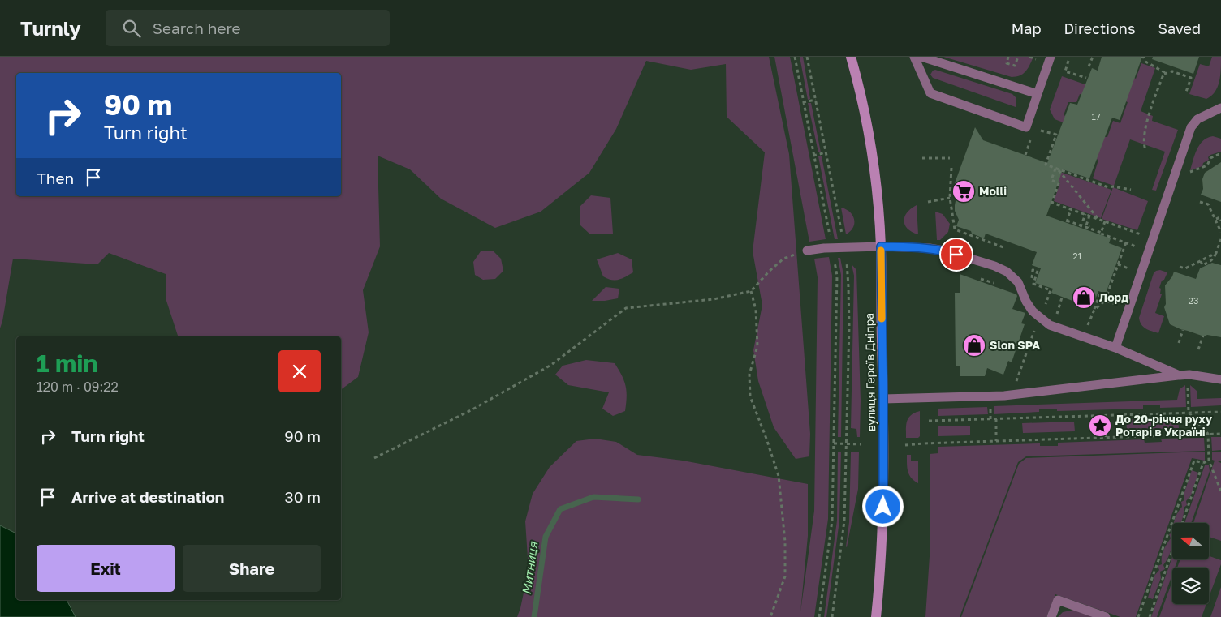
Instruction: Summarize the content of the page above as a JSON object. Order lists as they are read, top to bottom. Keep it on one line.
{"streets":{"main road":["вулиця Героїв Дніпра"]},"water":["Митниця"],"places":{"supermarket":["Molli"],"shop":["Лорд","Slon SPA"],"place":["До 20-річчя руху Ротарі в Україні"]},"house_numbers":["17","21","23"],"north":"left","page":{"header":"Turnly","search":"Search here","nav":["Map","Directions","Saved"],"turn":["90 m","Turn right"],"then":"Then","heading":["1 min","120 m · 09:22"],"list":[{"name":"Turn right","value":"90 m"},{"name":"Arrive at destination","value":"30 m"}],"buttons":["Exit","Share"]}}
